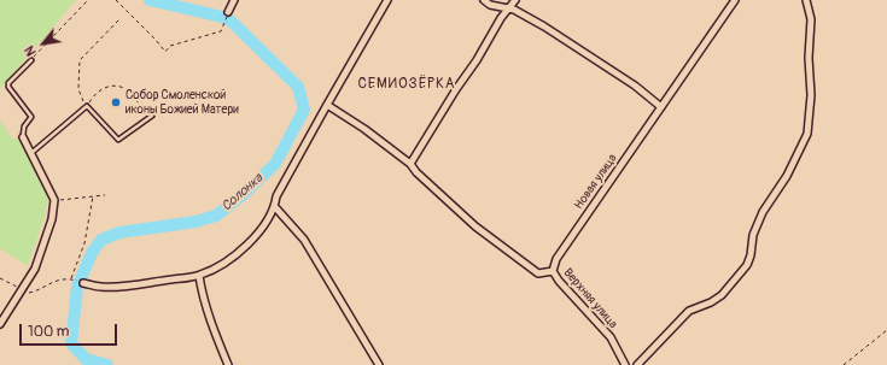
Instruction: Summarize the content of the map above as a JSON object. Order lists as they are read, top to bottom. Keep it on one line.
{"streets":{"street":["Новая улица","Верхняя улица"]},"crossings":[["Новая улица","Верхняя улица"]],"districts":["СЕМИОЗЁРКА"],"water":["Солонка"],"places":["Собор Смоленской иконы Божией Матери"],"scale_bar":"100 m","north":"bottom left"}
